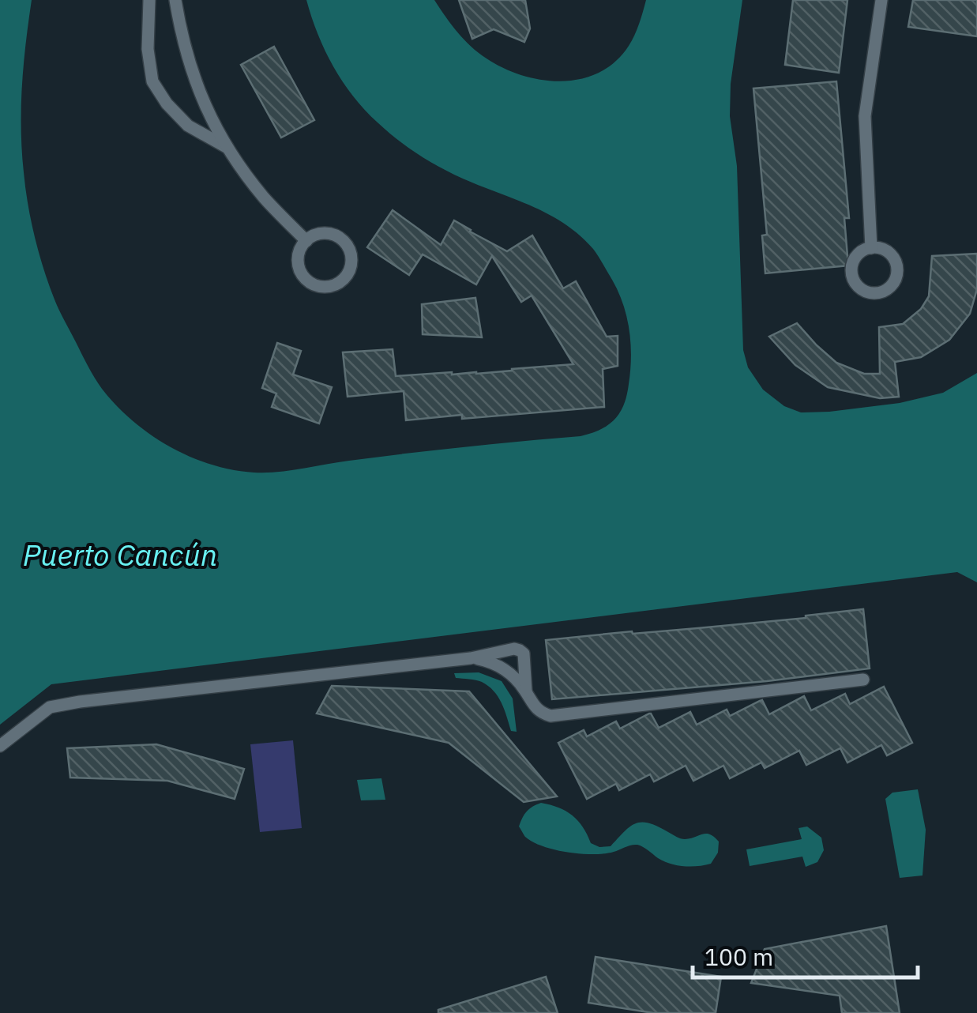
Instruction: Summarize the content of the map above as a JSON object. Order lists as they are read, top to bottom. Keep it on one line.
{"water":["Puerto Cancún"],"scale_bar":"100 m"}
